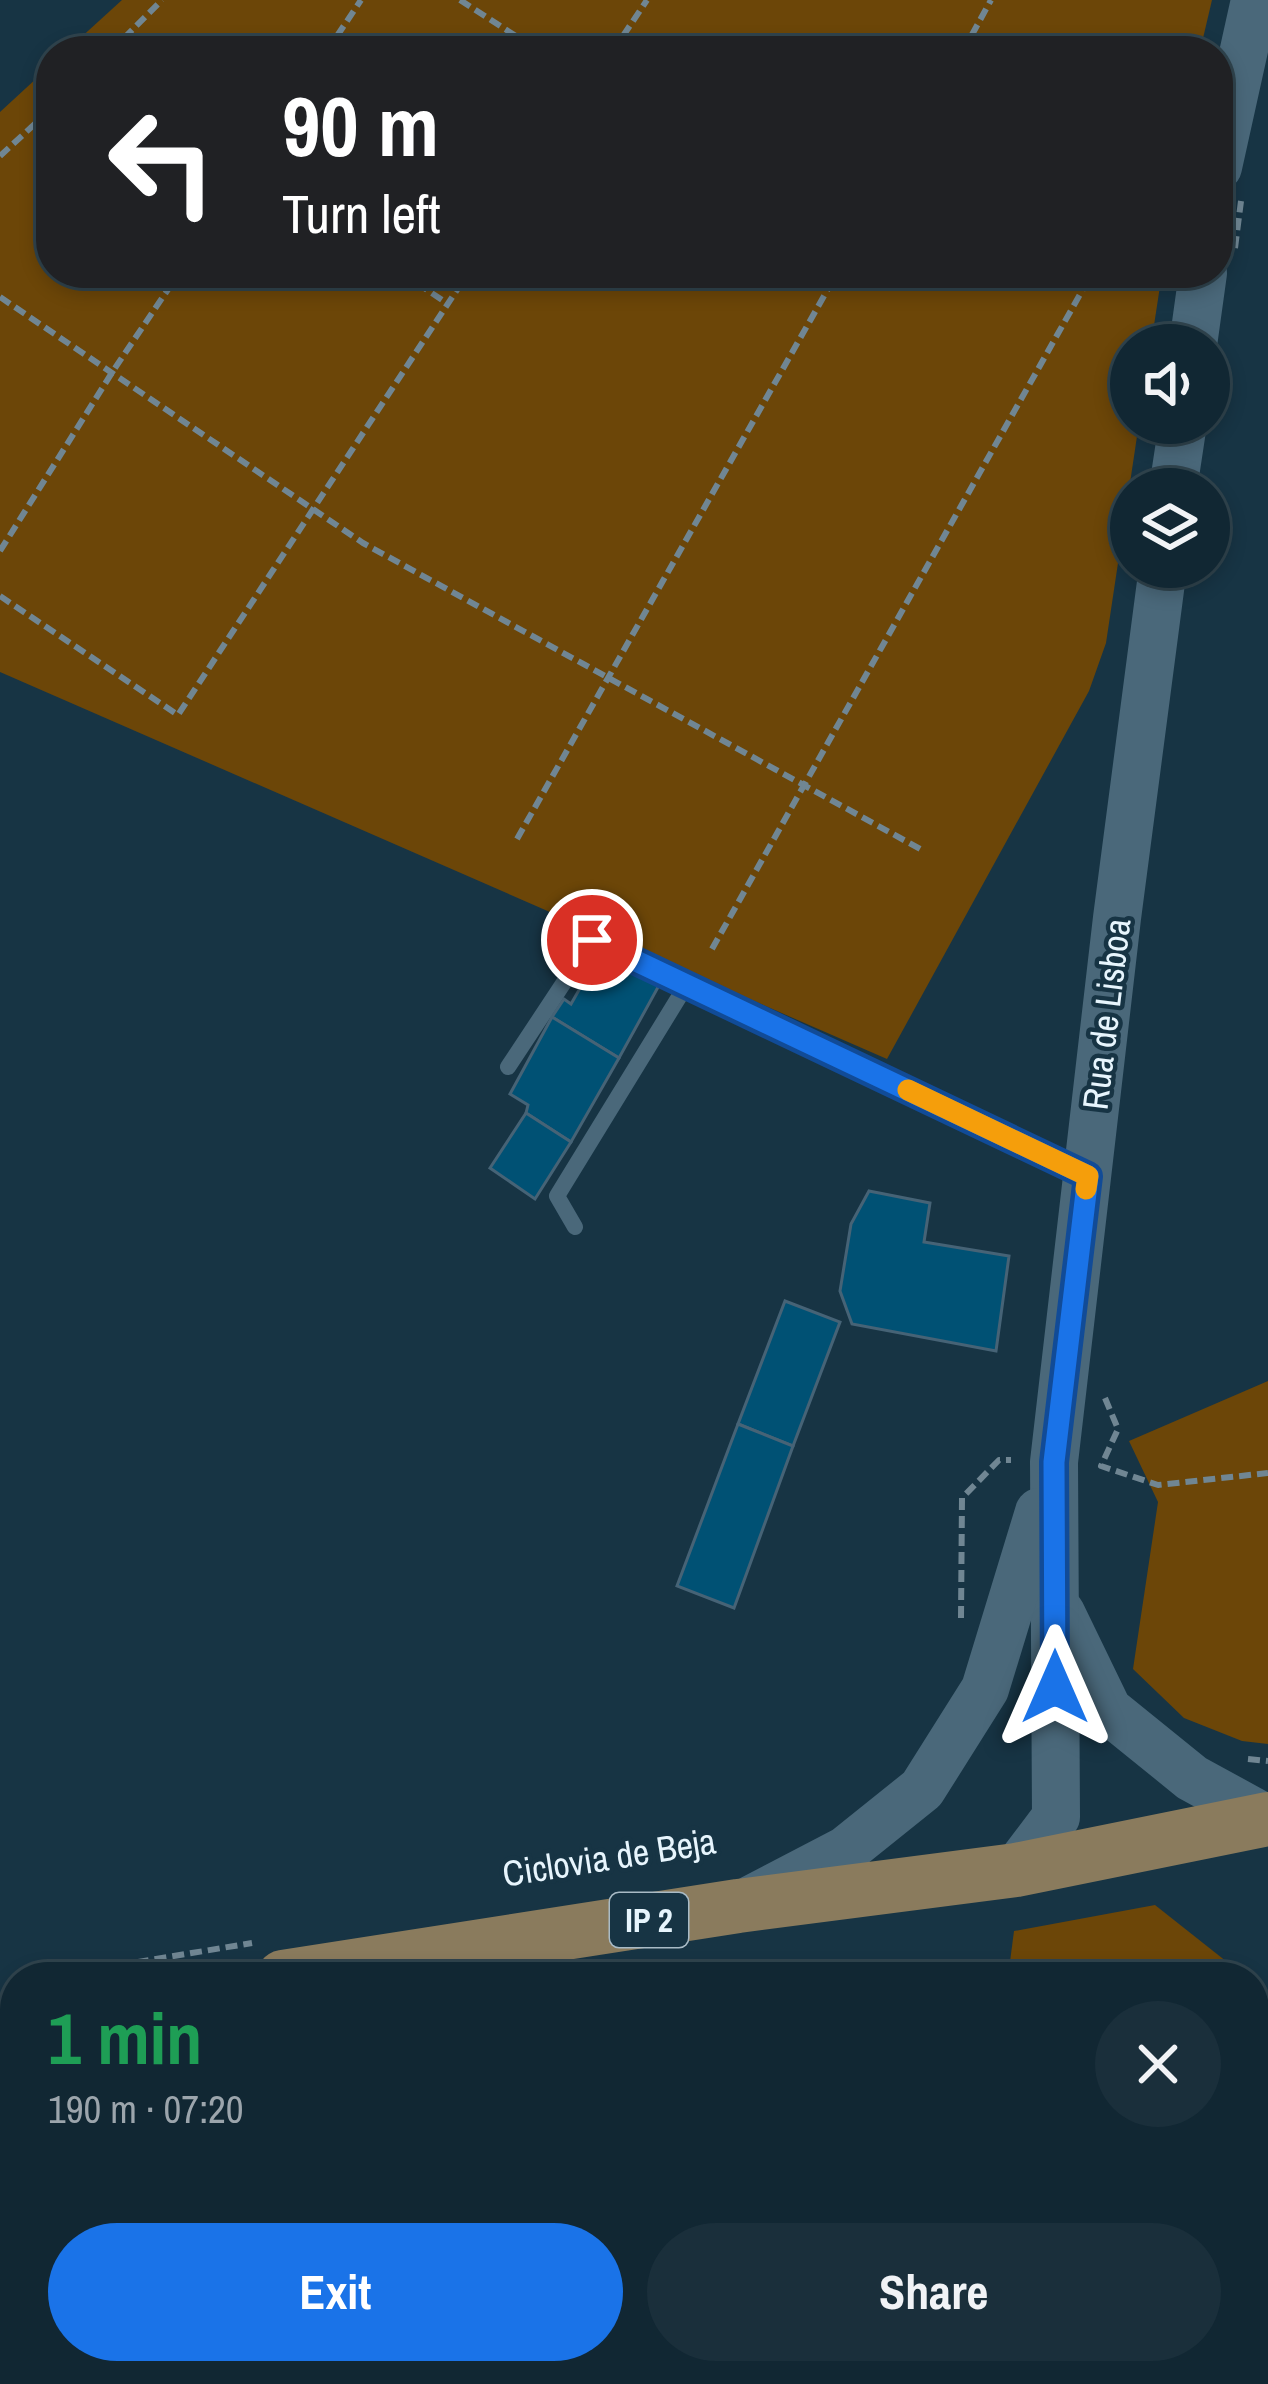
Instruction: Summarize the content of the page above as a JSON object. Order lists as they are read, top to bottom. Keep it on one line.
{"streets":{"main road":["Rua de Lisboa","IP 2"]},"crossings":[["Rua de Lisboa","IP 2"]],"page":{"turn":["90 m","Turn left"],"heading":["1 min","190 m · 07:20"],"buttons":["Exit","Share"]}}
